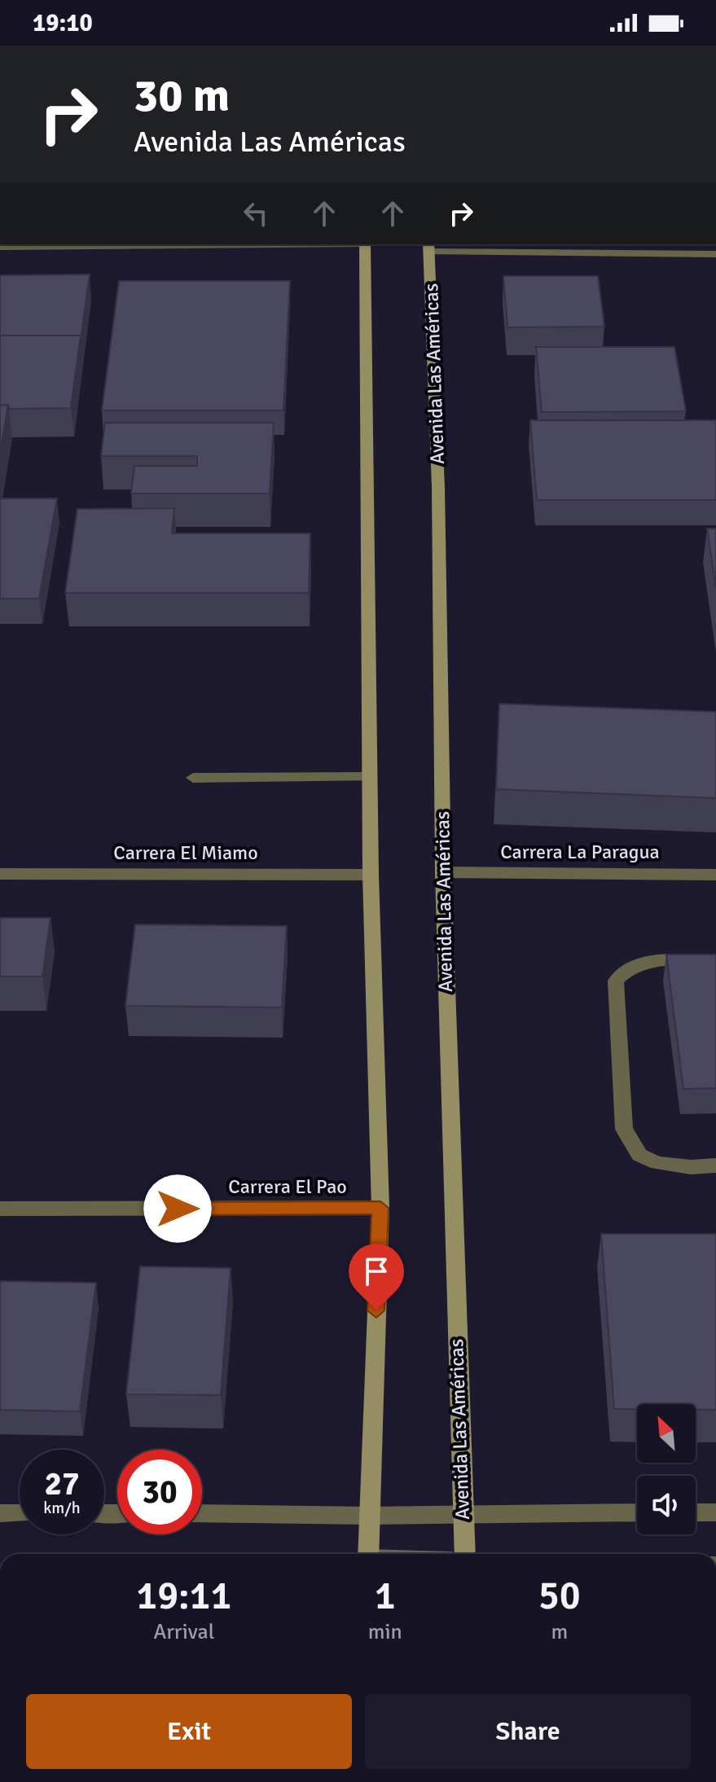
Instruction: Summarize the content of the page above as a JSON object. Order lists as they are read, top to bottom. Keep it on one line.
{"streets":{"main road":["Avenida Las Américas"],"street":["Carrera La Paragua","Carrera El Miamo","Carrera El Pao"]},"crossings":[["Avenida Las Américas","Carrera La Paragua"]],"north":"top left","page":{"status":"19:10","turn":["30 m","Avenida Las Américas"],"speed":"27 km/h","limit":"30","eta":["19:11","Arrival","1","min","50","m"],"buttons":["Exit","Share"]}}
